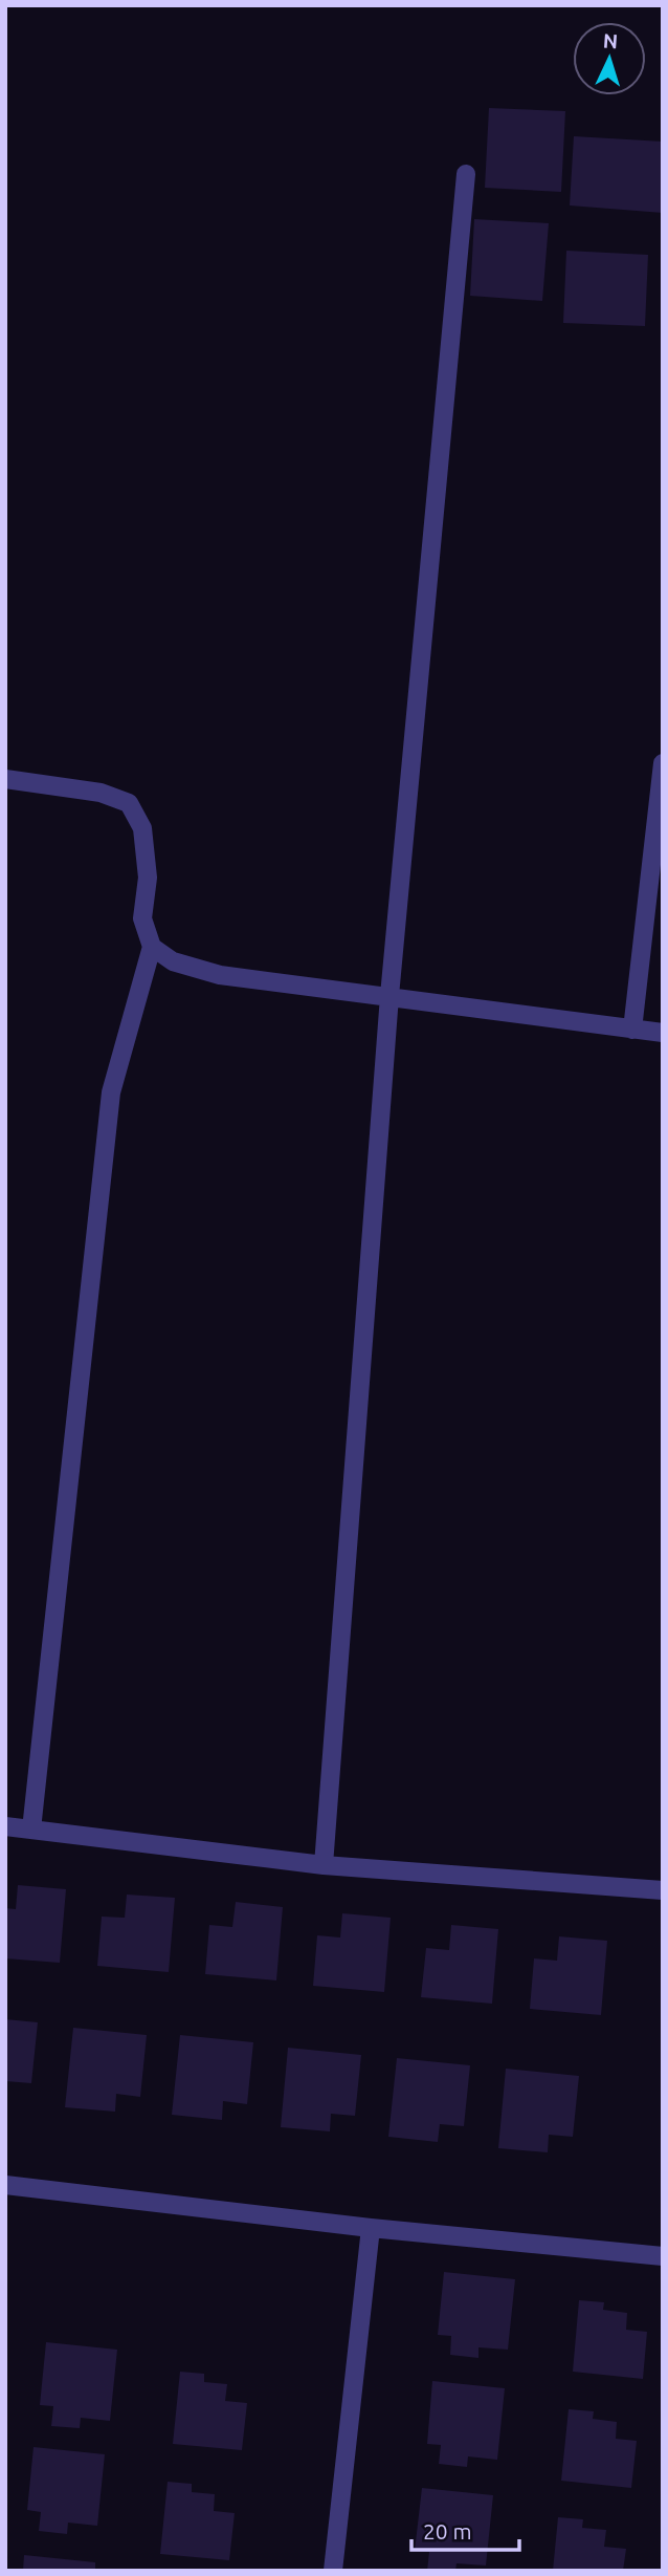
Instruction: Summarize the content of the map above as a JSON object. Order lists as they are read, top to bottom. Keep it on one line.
{"scale_bar":"20 m","north":"top"}
